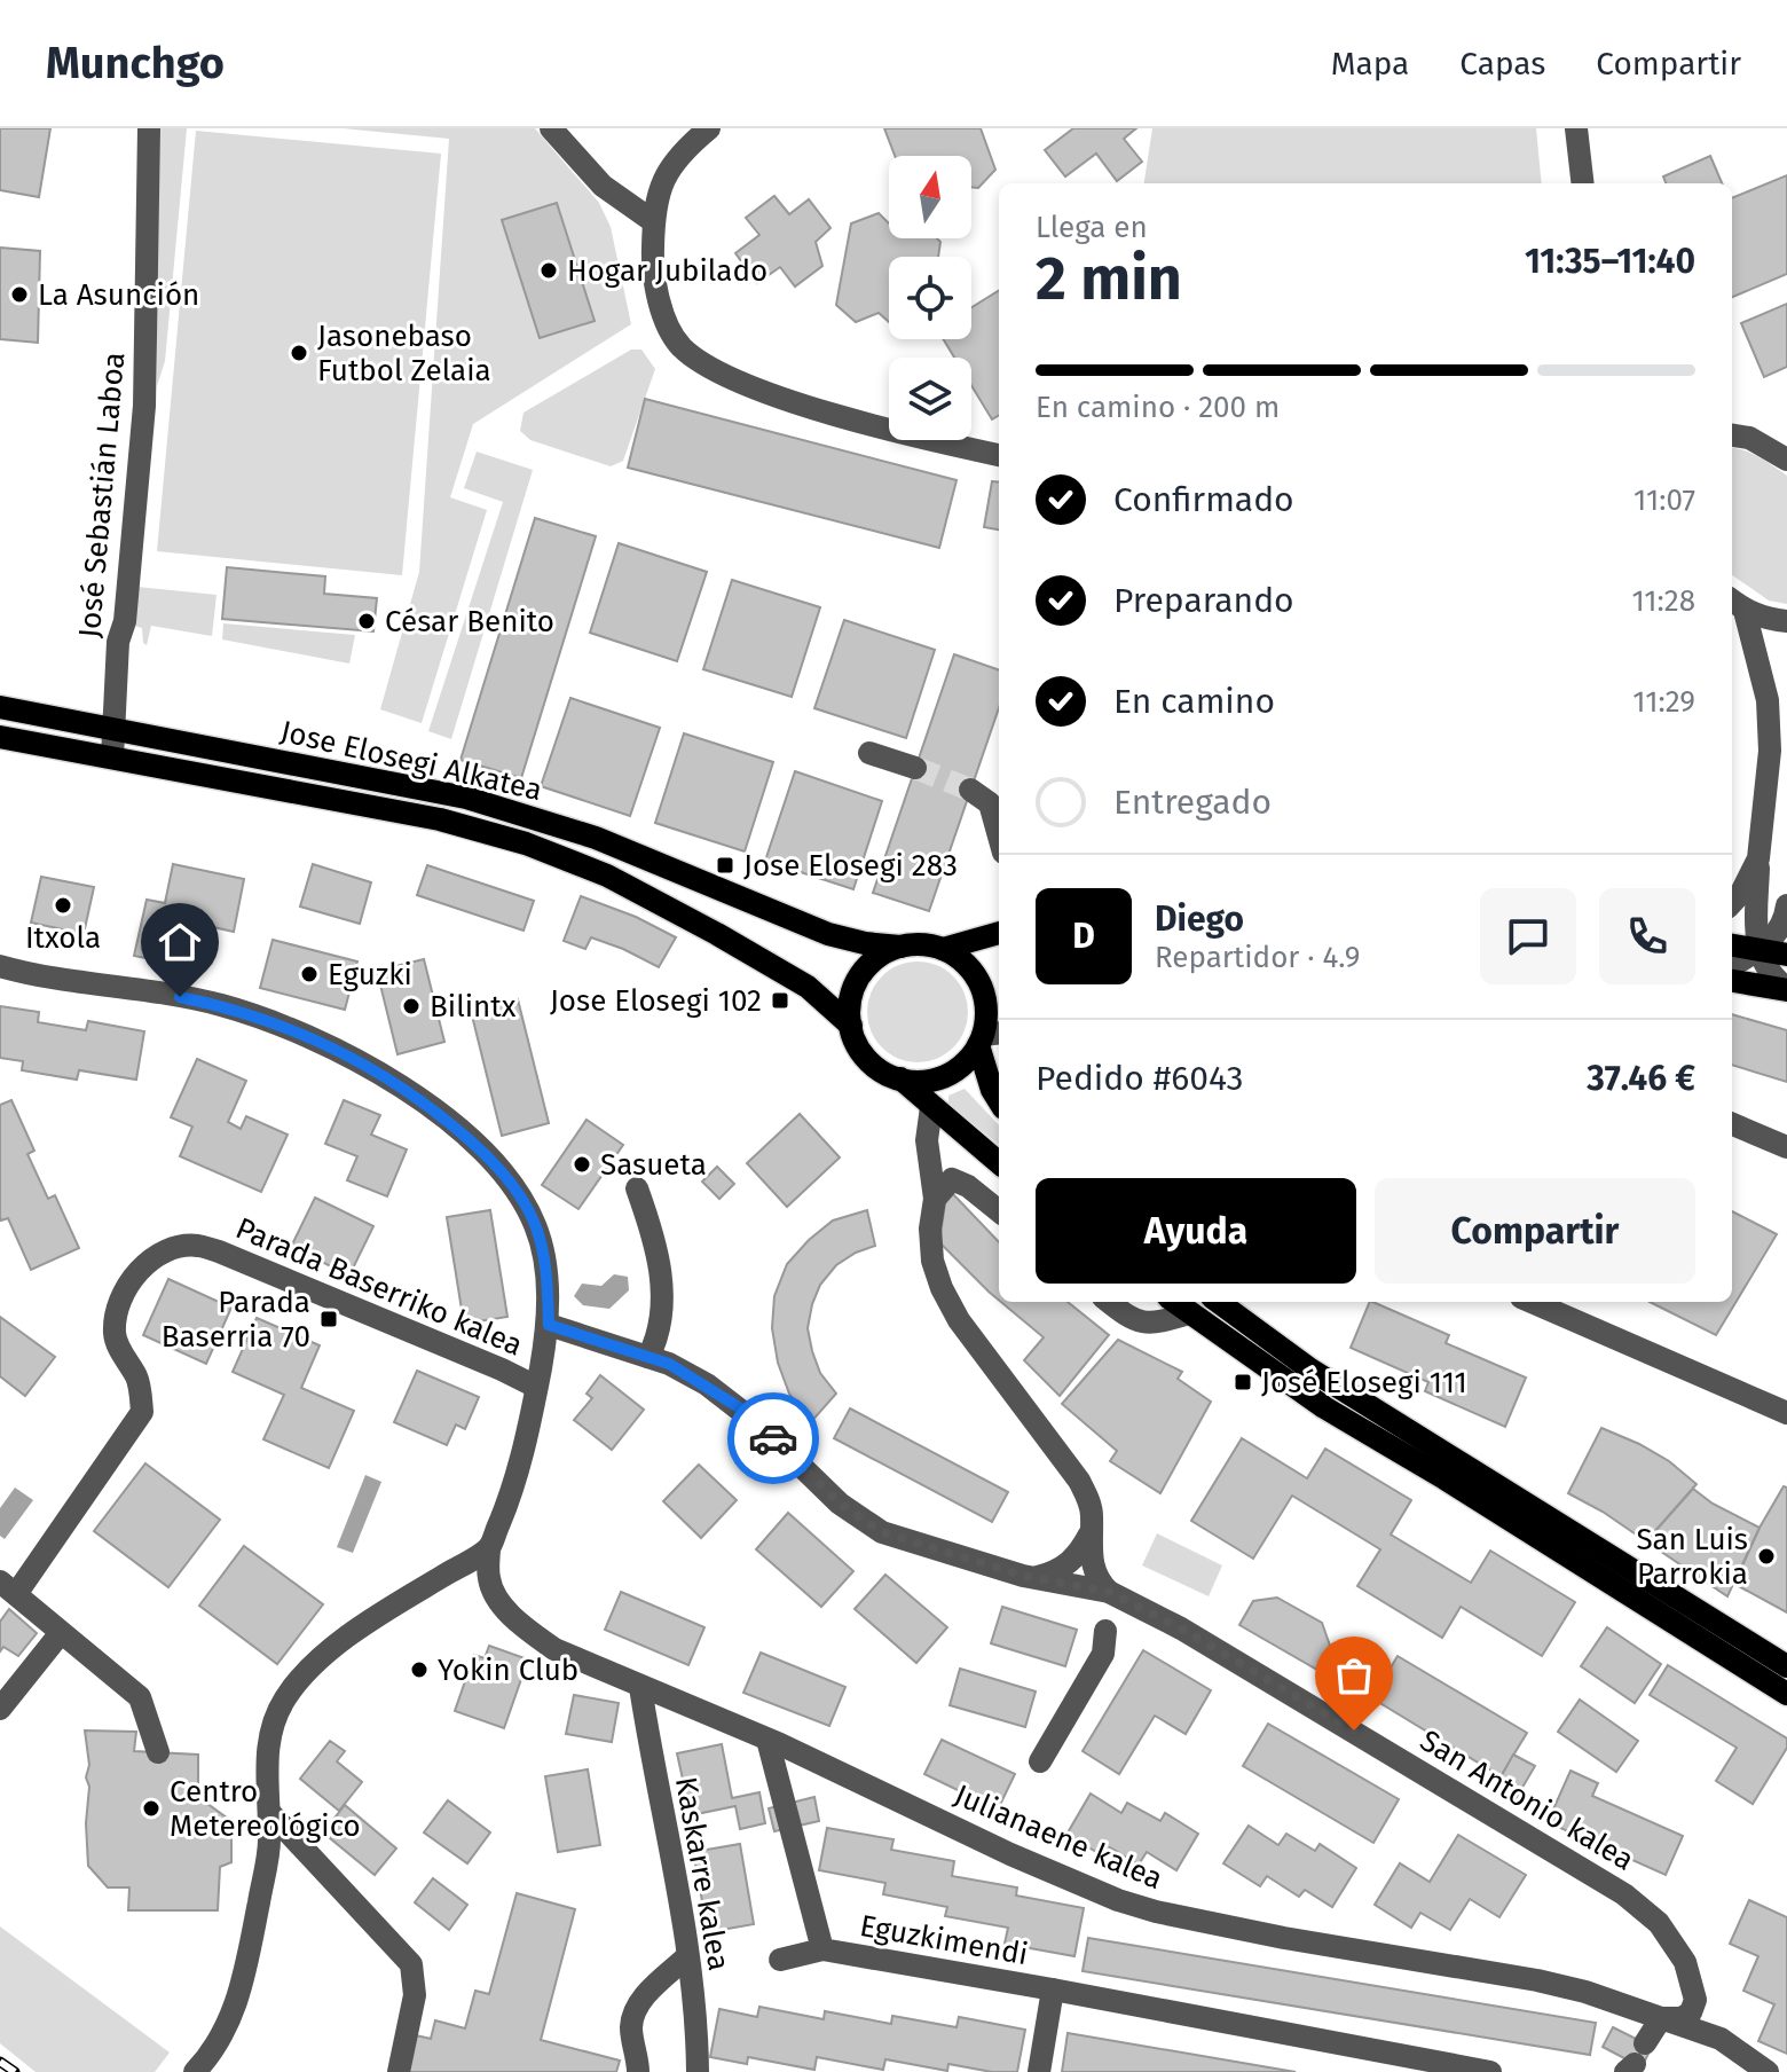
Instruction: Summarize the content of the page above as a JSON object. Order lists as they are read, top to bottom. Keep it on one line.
{"streets":{"main road":["Jose Elosegi Alkatea"],"street":["José Sebastián Laboa","Parada Baserriko kalea","San Antonio kalea","Julianaene kalea","Kaskarre kalea","Eguzkimendi"]},"crossings":[["José Sebastián Laboa","Jose Elosegi Alkatea"],["San Antonio kalea","Julianaene kalea"],["Julianaene kalea","Kaskarre kalea"],["Julianaene kalea","Eguzkimendi"]],"places":{"other":["Hogar Jubilado","La Asunción","Jasonebaso Futbol Zelaia","César Benito","Itxola","Eguzki","Bilintx","Sasueta","San Luis Parrokia","Yokin Club","Centro Metereológico"],"transit":["Jose Elosegi 283","Jose Elosegi 102","Parada Baserria 70","José Elosegi 111"]},"north":"top","page":{"header":"Munchgo","nav":["Mapa","Capas","Compartir"],"heading":["2 min","Llega en","11:35–11:40"],"panel":["Diego","Repartidor · 4.9","Pedido #6043","37.46 €"],"bar":"En camino · 200 m","list":[["Confirmado","11:07"],["Preparando","11:28"],["En camino","11:29"],"Entregado"],"round":"D","buttons":["Ayuda","Compartir"]}}
